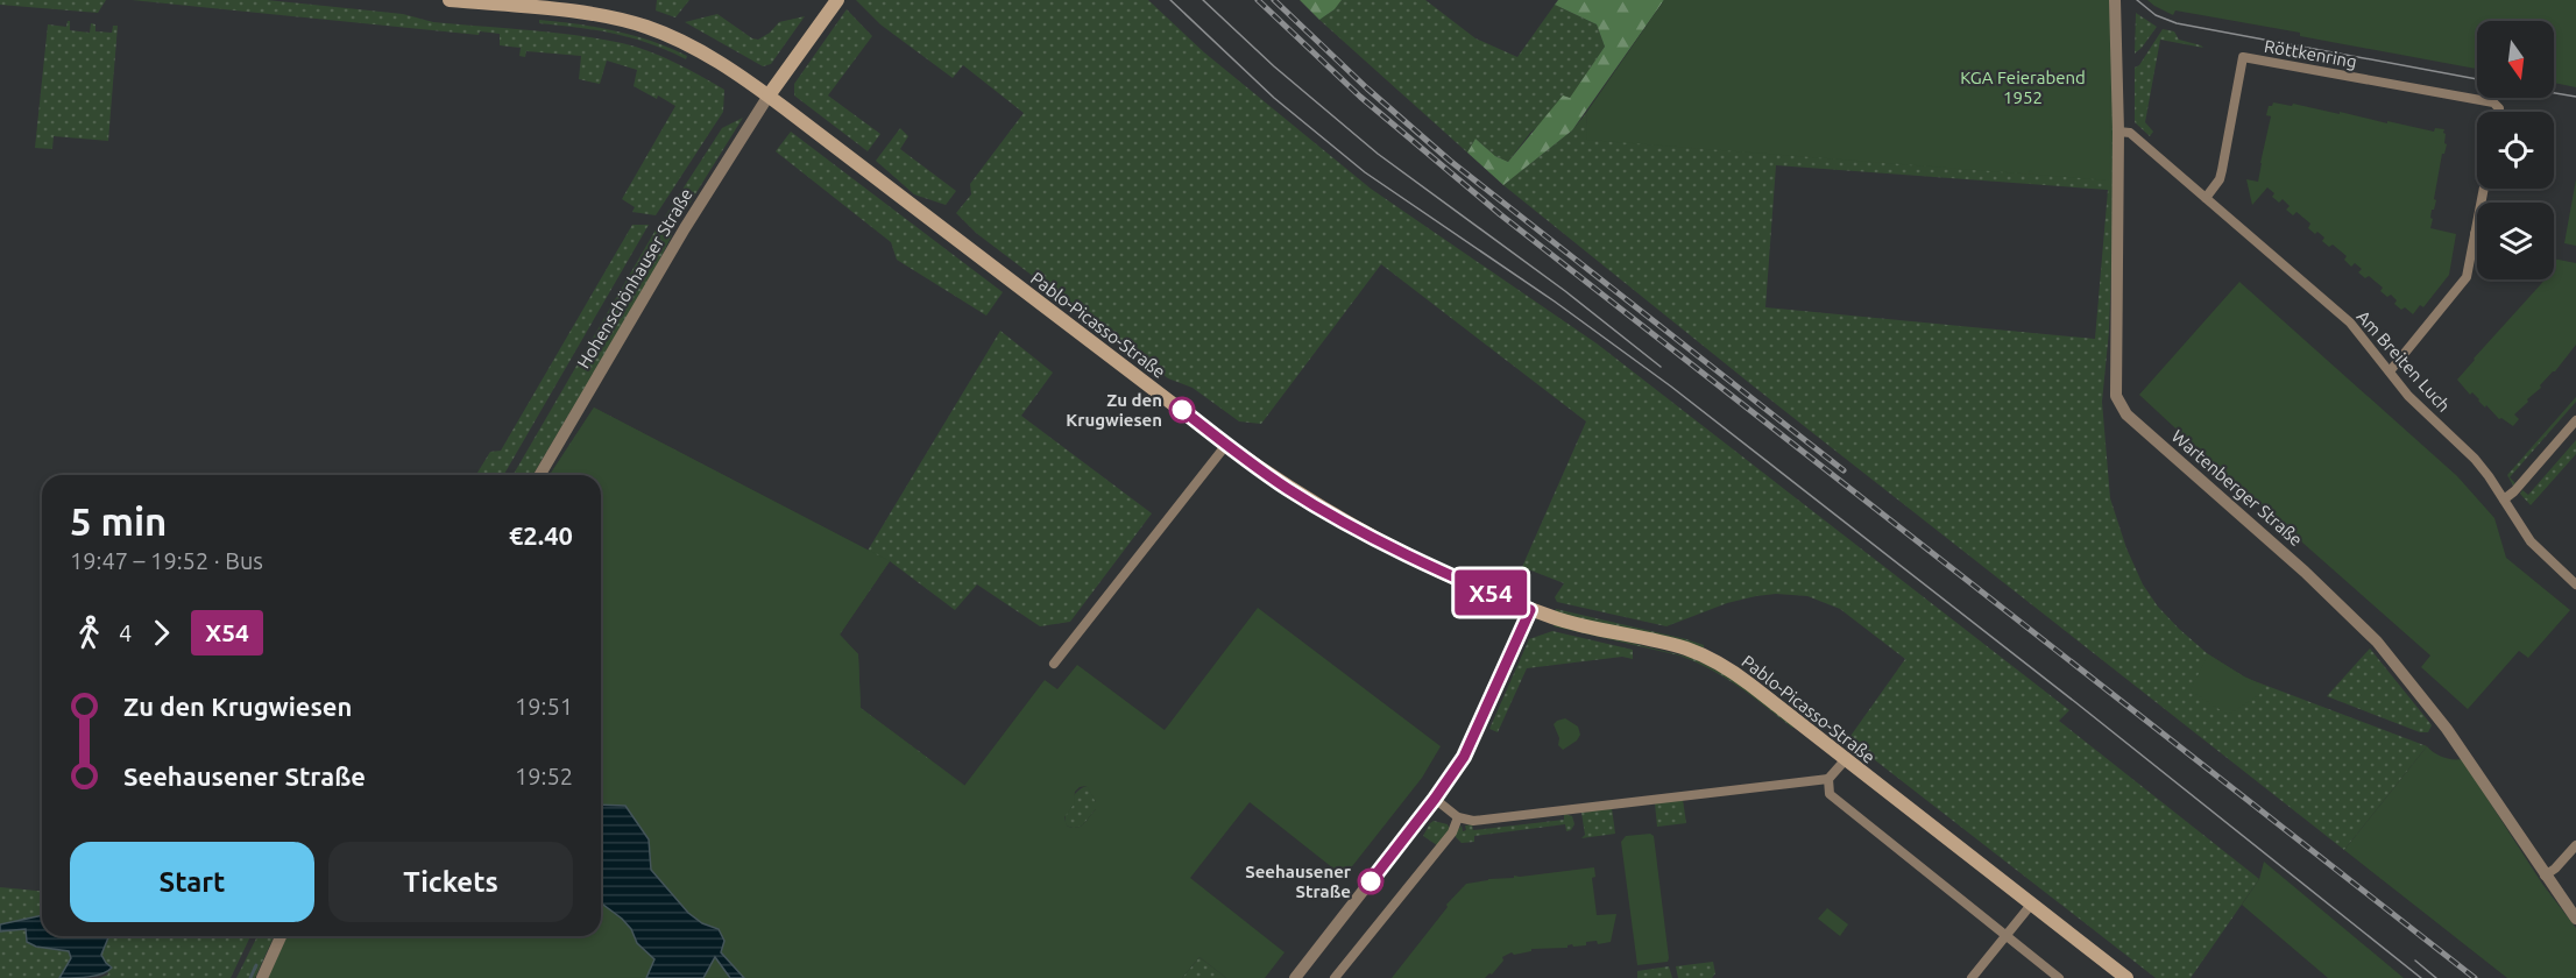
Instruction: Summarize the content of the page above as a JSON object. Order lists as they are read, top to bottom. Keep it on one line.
{"streets":{"main road":["Pablo-Picasso-Straße"],"street":["Röttkenring","Hohenschönhauser Straße","Am Breiten Luch","Wartenberger Straße"]},"crossings":[["Röttkenring","Am Breiten Luch"],["Hohenschönhauser Straße","Pablo-Picasso-Straße"],["Am Breiten Luch","Wartenberger Straße"]],"parks":["KGA Feierabend 1952"],"places":["Zu den Krugwiesen","Seehausener Straße"],"lines":["bus line X54"],"north":"bottom","page":{"on_map":"X54","heading":["5 min","19:47 – 19:52 · Bus","€2.40"],"legs":["4","X54"],"list":[{"name":"Zu den Krugwiesen","value":"19:51"},{"name":"Seehausener Straße","value":"19:52"}],"buttons":["Start","Tickets"]}}
